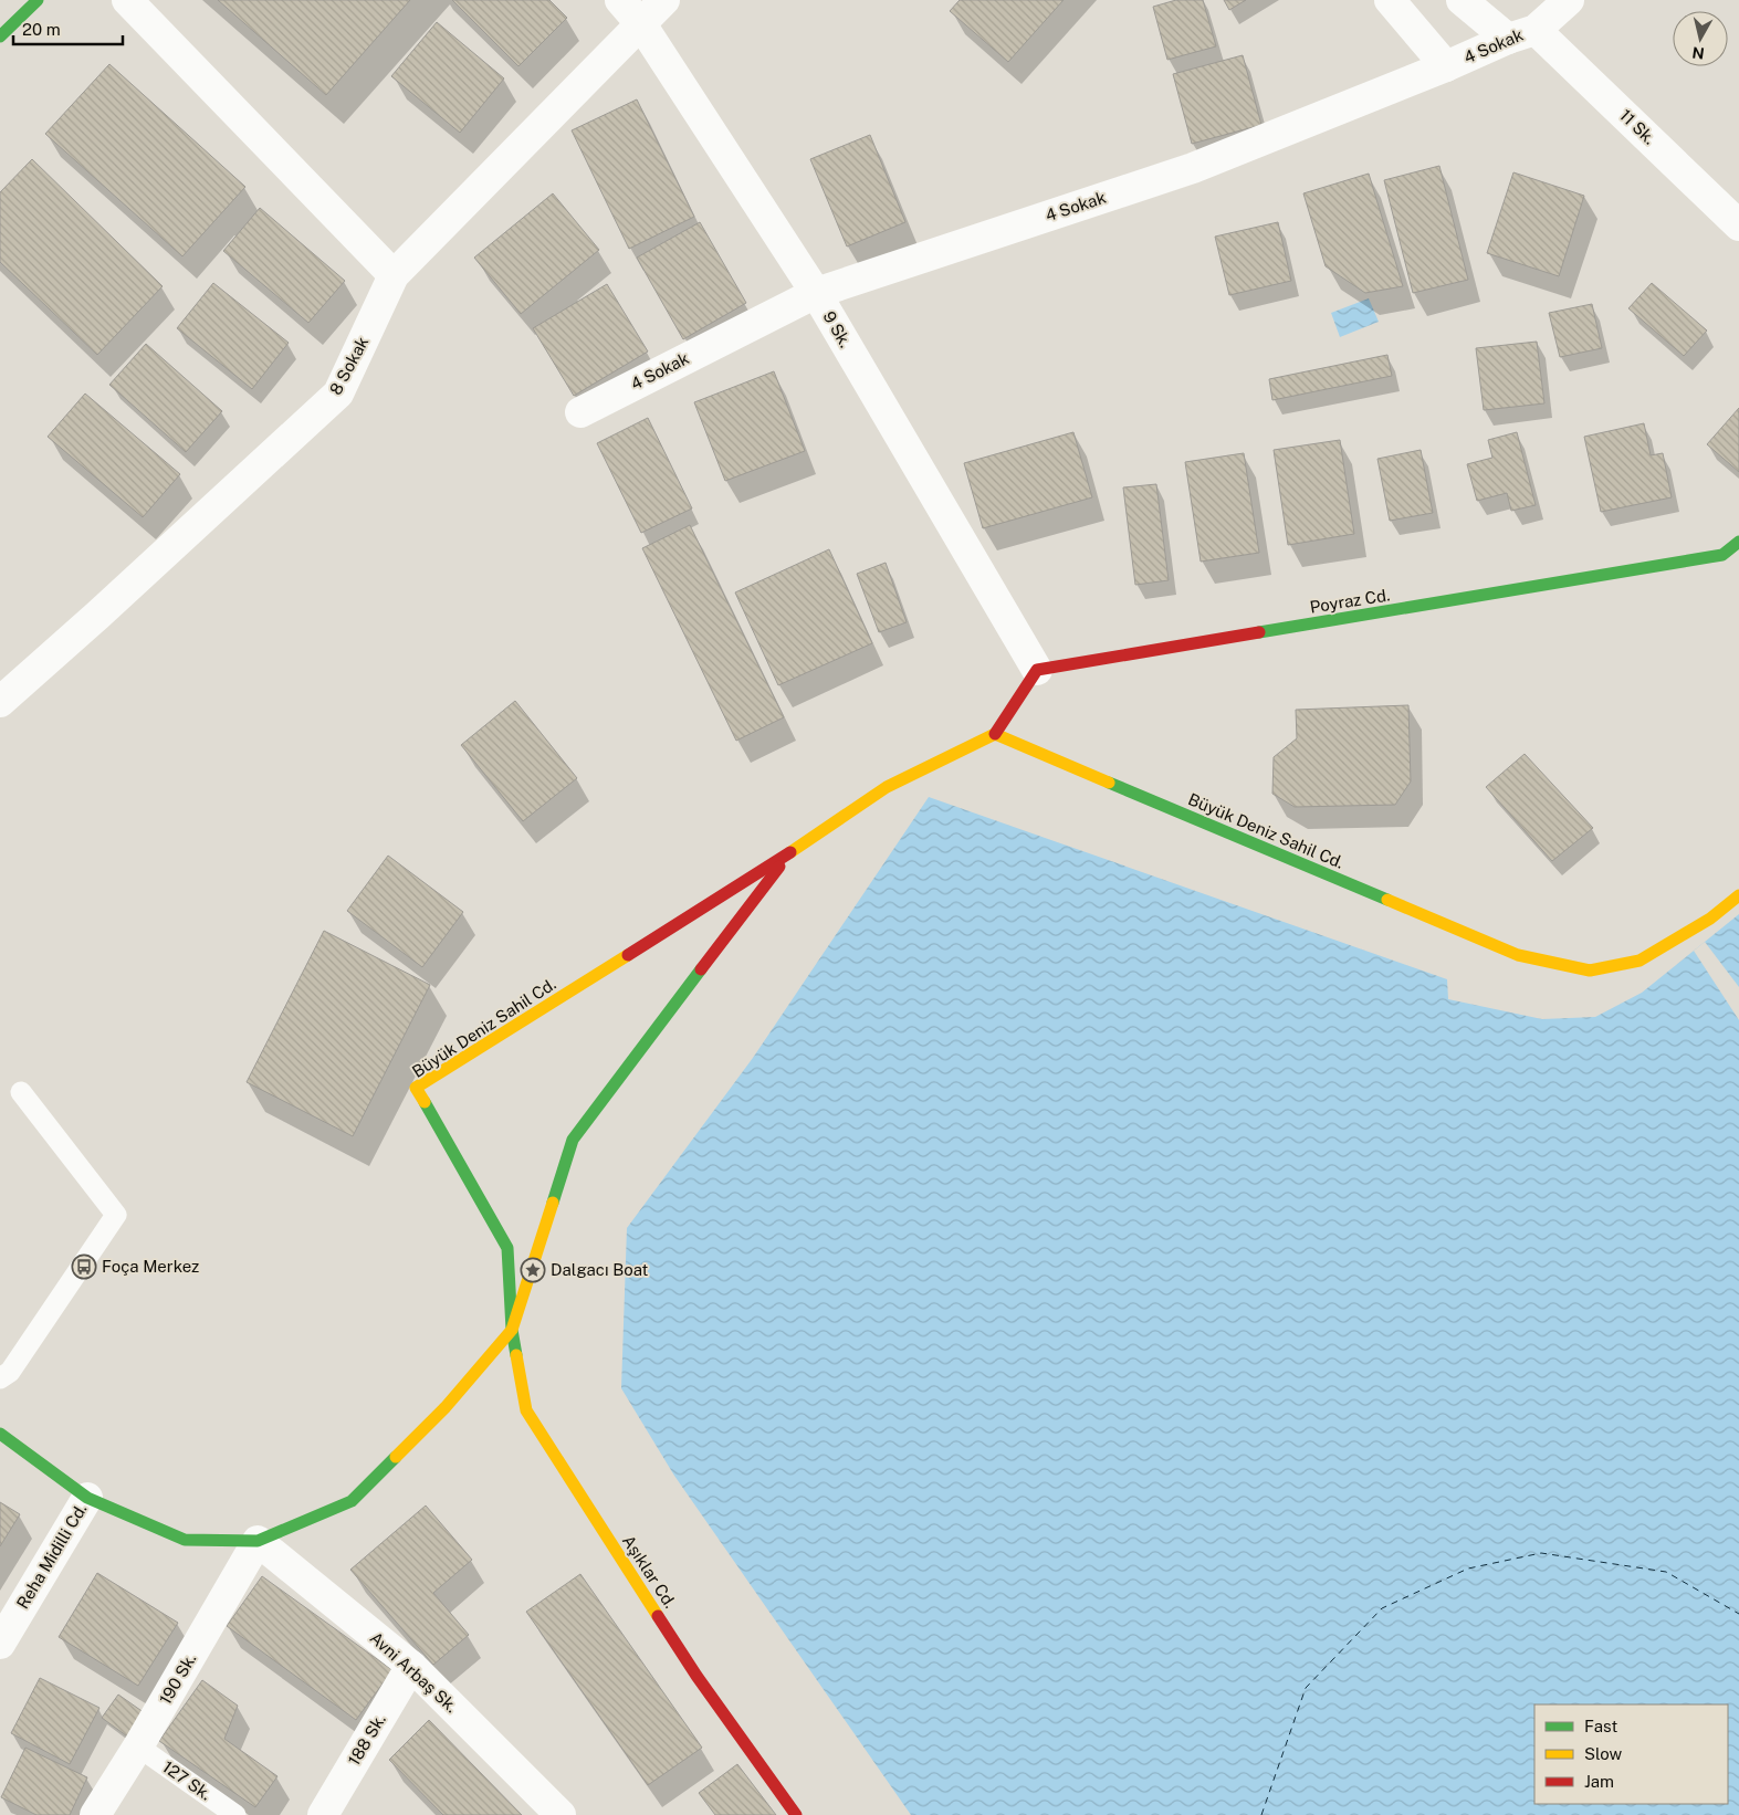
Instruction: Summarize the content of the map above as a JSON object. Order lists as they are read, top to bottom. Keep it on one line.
{"streets":{"street":["4 Sokak","11 Sk.","9 Sk.","8 Sokak","Poyraz Cd.","Büyük Deniz Sahil Cd.","Reha Midilli Cd.","Aşıklar Cd.","Avni Arbaş Sk.","190 Sk.","188 Sk."],"lane":["127 Sk."]},"crossings":[["4 Sokak","11 Sk."],["4 Sokak","9 Sk."],["9 Sk.","8 Sokak"],["9 Sk.","Poyraz Cd."],["Büyük Deniz Sahil Cd.","Reha Midilli Cd."],["Büyük Deniz Sahil Cd.","Aşıklar Cd."],["Büyük Deniz Sahil Cd.","Avni Arbaş Sk."],["Büyük Deniz Sahil Cd.","190 Sk."],["Avni Arbaş Sk.","190 Sk."],["Avni Arbaş Sk.","188 Sk."],["190 Sk.","127 Sk."]],"places":{"bus stop":["Foça Merkez"],"place":["Dalgacı Boat"]},"legend":["Fast","Slow","Jam"],"scale_bar":"20 m","north":"bottom"}
